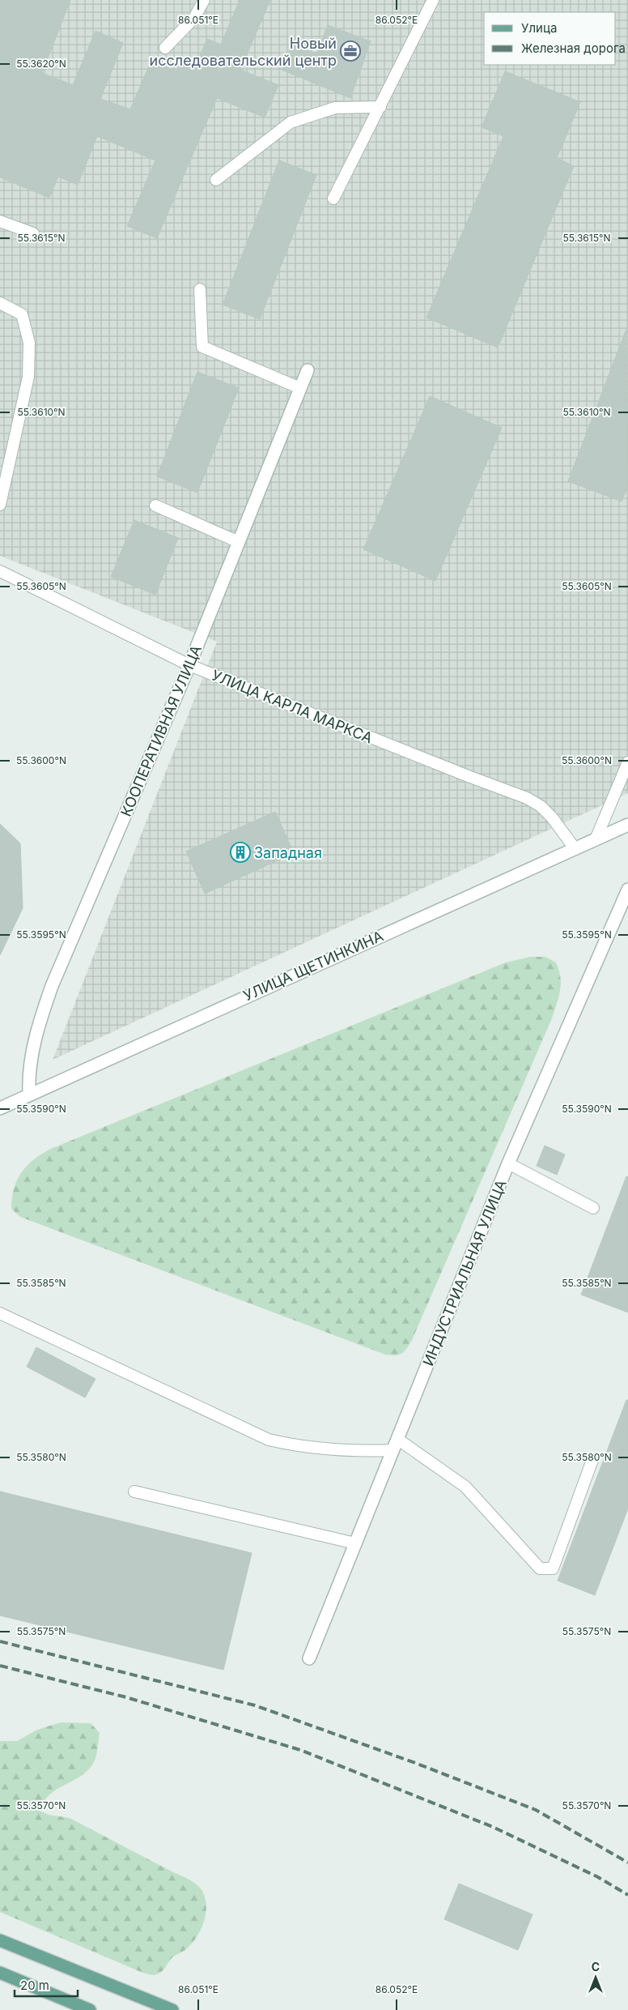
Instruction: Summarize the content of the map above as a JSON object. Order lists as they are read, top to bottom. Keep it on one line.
{"streets":{"street":["КООПЕРАТИВНАЯ УЛИЦА","УЛИЦА ЩЕТИНКИНА","ИНДУСТРИАЛЬНАЯ УЛИЦА"],"lane":["УЛИЦА КАРЛА МАРКСА"]},"crossings":[["УЛИЦА КАРЛА МАРКСА","КООПЕРАТИВНАЯ УЛИЦА"],["УЛИЦА КАРЛА МАРКСА","УЛИЦА ЩЕТИНКИНА"],["КООПЕРАТИВНАЯ УЛИЦА","УЛИЦА ЩЕТИНКИНА"]],"places":{"office":["Новый исследовательский центр"],"building":["Западная"]},"legend":["Улица","Железная дорога"],"scale_bar":"20 m","north":"top","coordinates":["86.051°E","86.052°E","55.3620°N","55.3615°N","55.3610°N","55.3605°N","55.3600°N","55.3595°N","55.3590°N","55.3585°N","55.3580°N","55.3575°N","55.3570°N"]}
